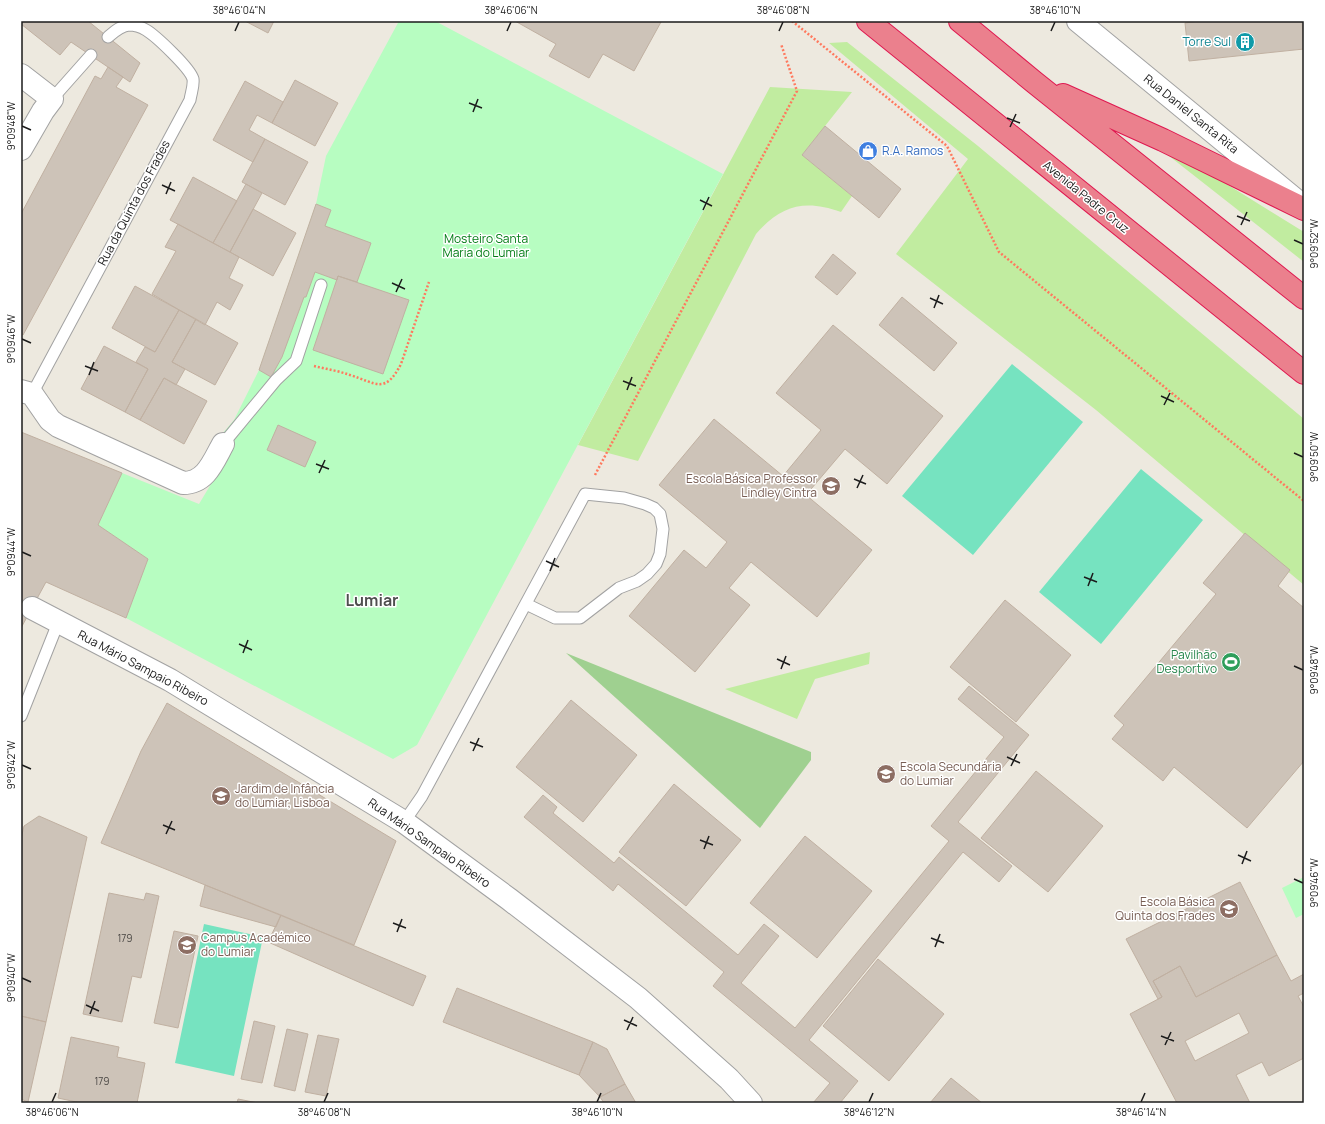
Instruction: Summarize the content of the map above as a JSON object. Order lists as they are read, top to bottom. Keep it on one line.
{"streets":{"highway":["Avenida Padre Cruz"],"street":["Rua Daniel Santa Rita","Rua da Quinta dos Frades","Rua Mário Sampaio Ribeiro"]},"districts":["Lumiar"],"parks":["Mosteiro Santa Maria do Lumiar"],"places":{"building":["Torre Sul"],"shop":["R.A. Ramos"],"school or university":["Escola Básica Professor Lindley Cintra","Escola Secundária do Lumiar","Jardim de Infância do Lumiar, Lisboa","Escola Básica Quinta dos Frades","Campus Académico do Lumiar"],"sports":["Pavilhão Desportivo"]},"house_numbers":["179","179"],"coordinates":["38°46'04\"N","38°46'06\"N","38°46'08\"N","38°46'10\"N","9°09'48\"W","9°09'52\"W","9°09'46\"W","9°09'50\"W","9°09'44\"W","9°09'42\"W","9°09'40\"W","38°46'12\"N","38°46'14\"N"]}
